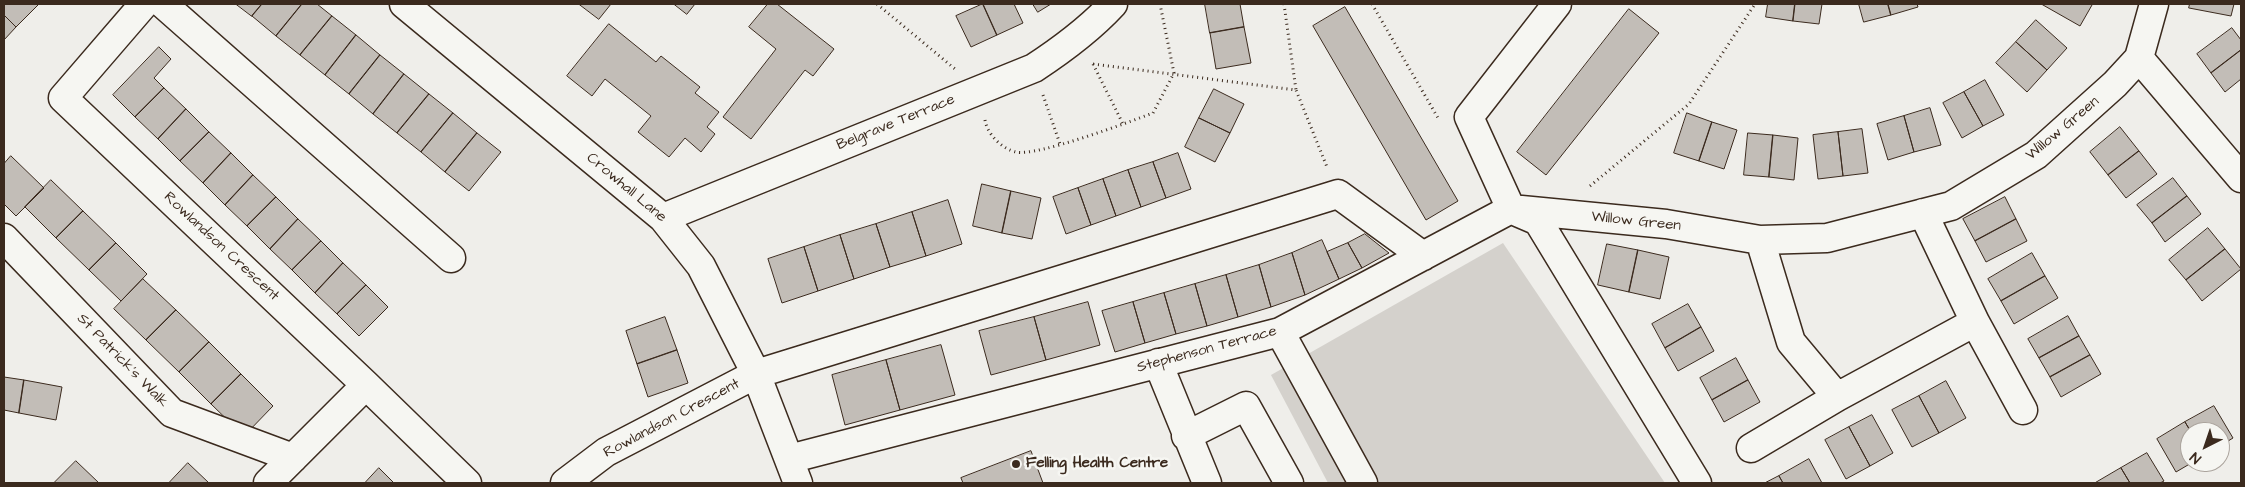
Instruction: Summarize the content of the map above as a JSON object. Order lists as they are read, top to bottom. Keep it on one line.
{"streets":{"street":["Belgrave Terrace","Willow Green","Crowhall Lane","Rowlandson Crescent","Stephenson Terrace","St Patrick's Walk"]},"crossings":[["Belgrave Terrace","Crowhall Lane"],["Willow Green","Stephenson Terrace"],["Crowhall Lane","Rowlandson Crescent"],["Crowhall Lane","Stephenson Terrace"]],"places":["Felling Health Centre"],"north":"bottom left"}
